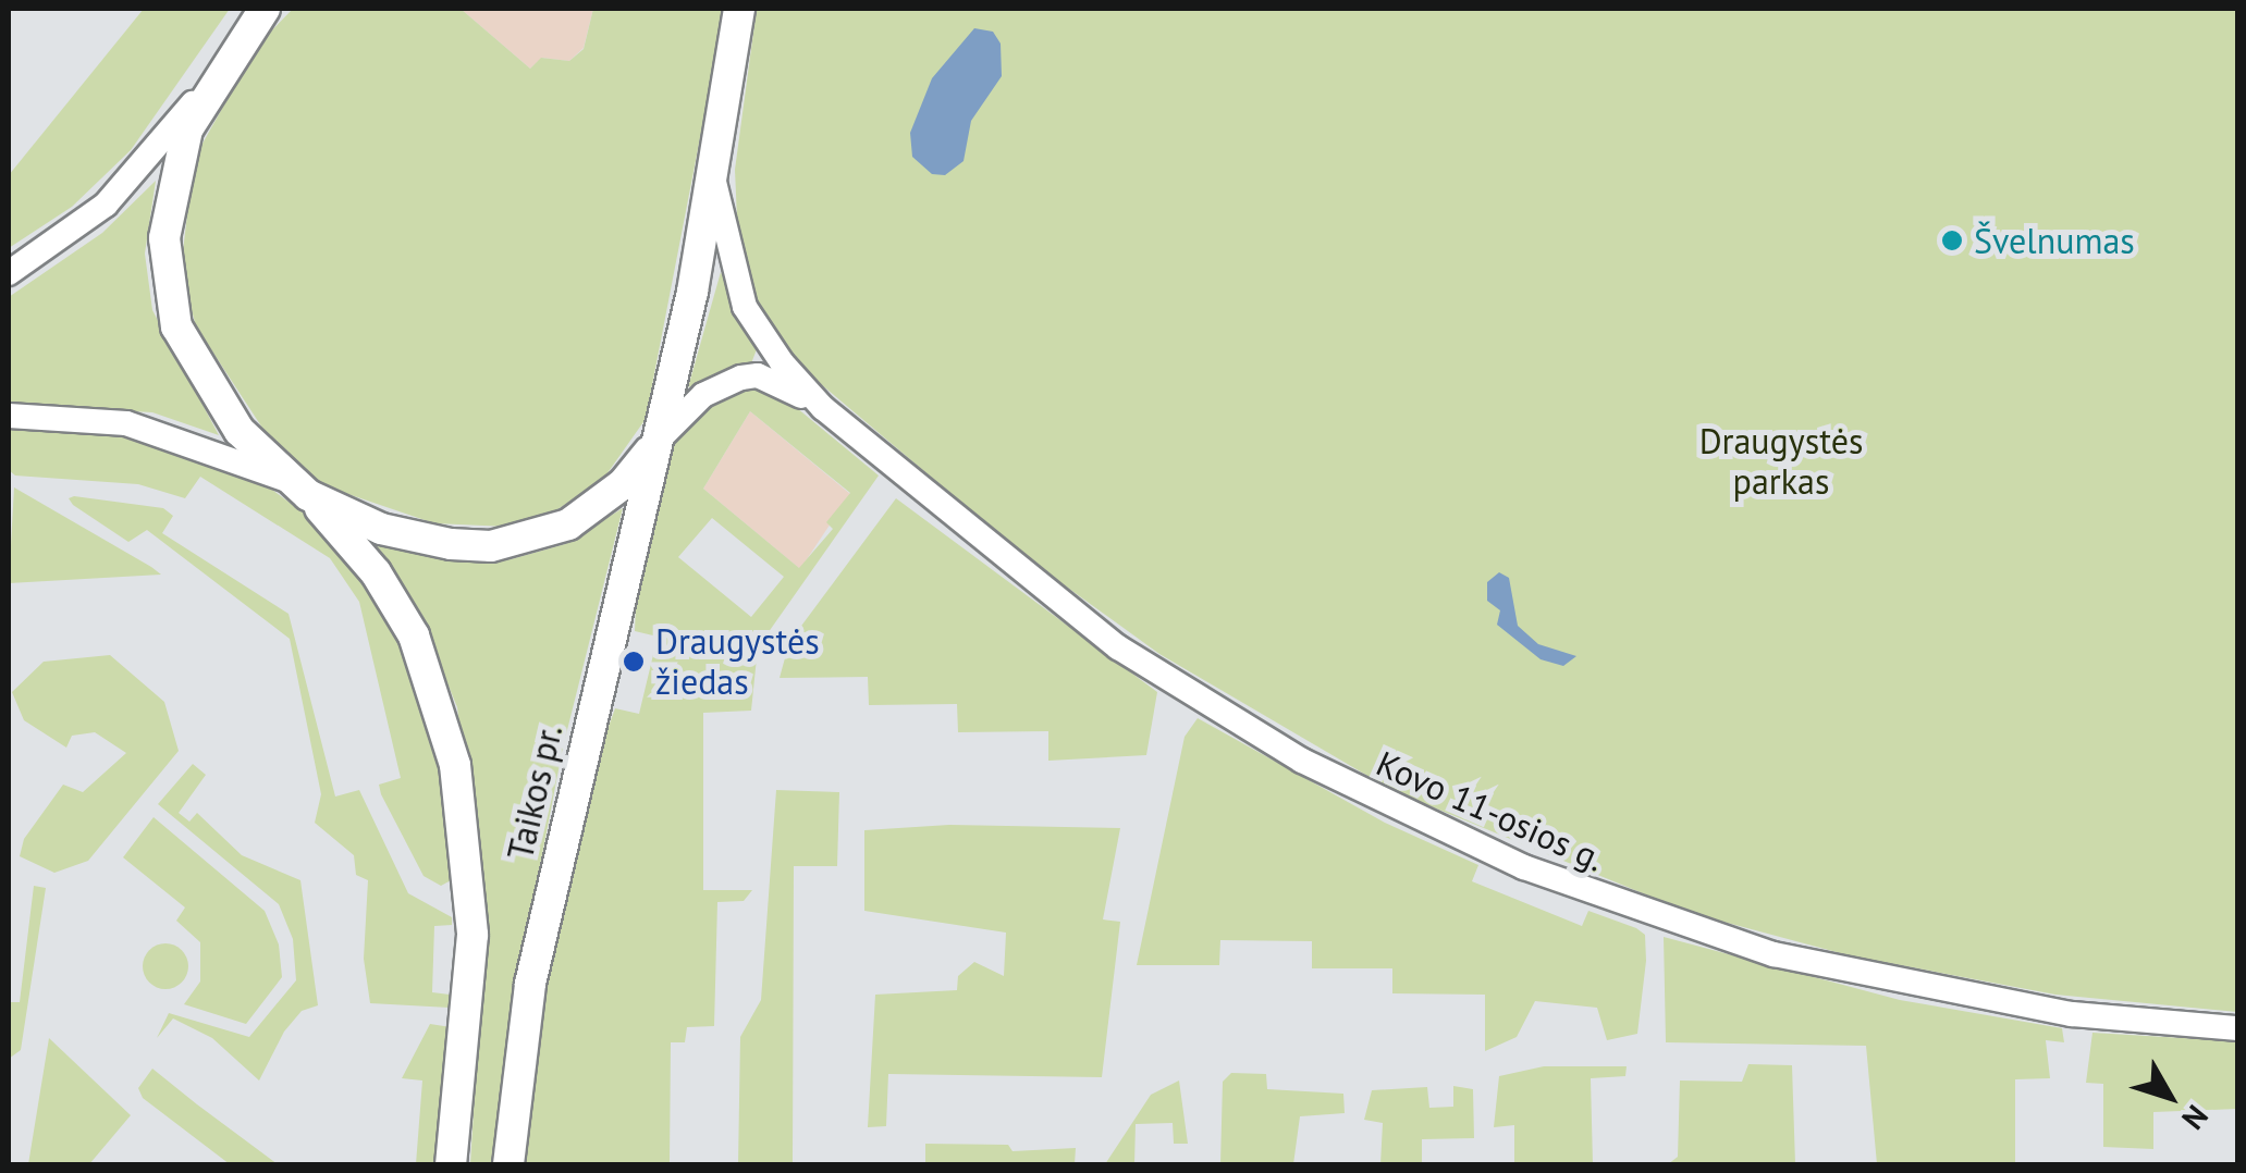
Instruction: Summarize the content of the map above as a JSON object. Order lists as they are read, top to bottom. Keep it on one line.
{"streets":{"main road":["Taikos pr.","Kovo 11-osios g."]},"crossings":[["Taikos pr.","Kovo 11-osios g."]],"parks":["Draugystės parkas"],"places":["Švelnumas","Draugystės žiedas"],"north":"bottom right"}
